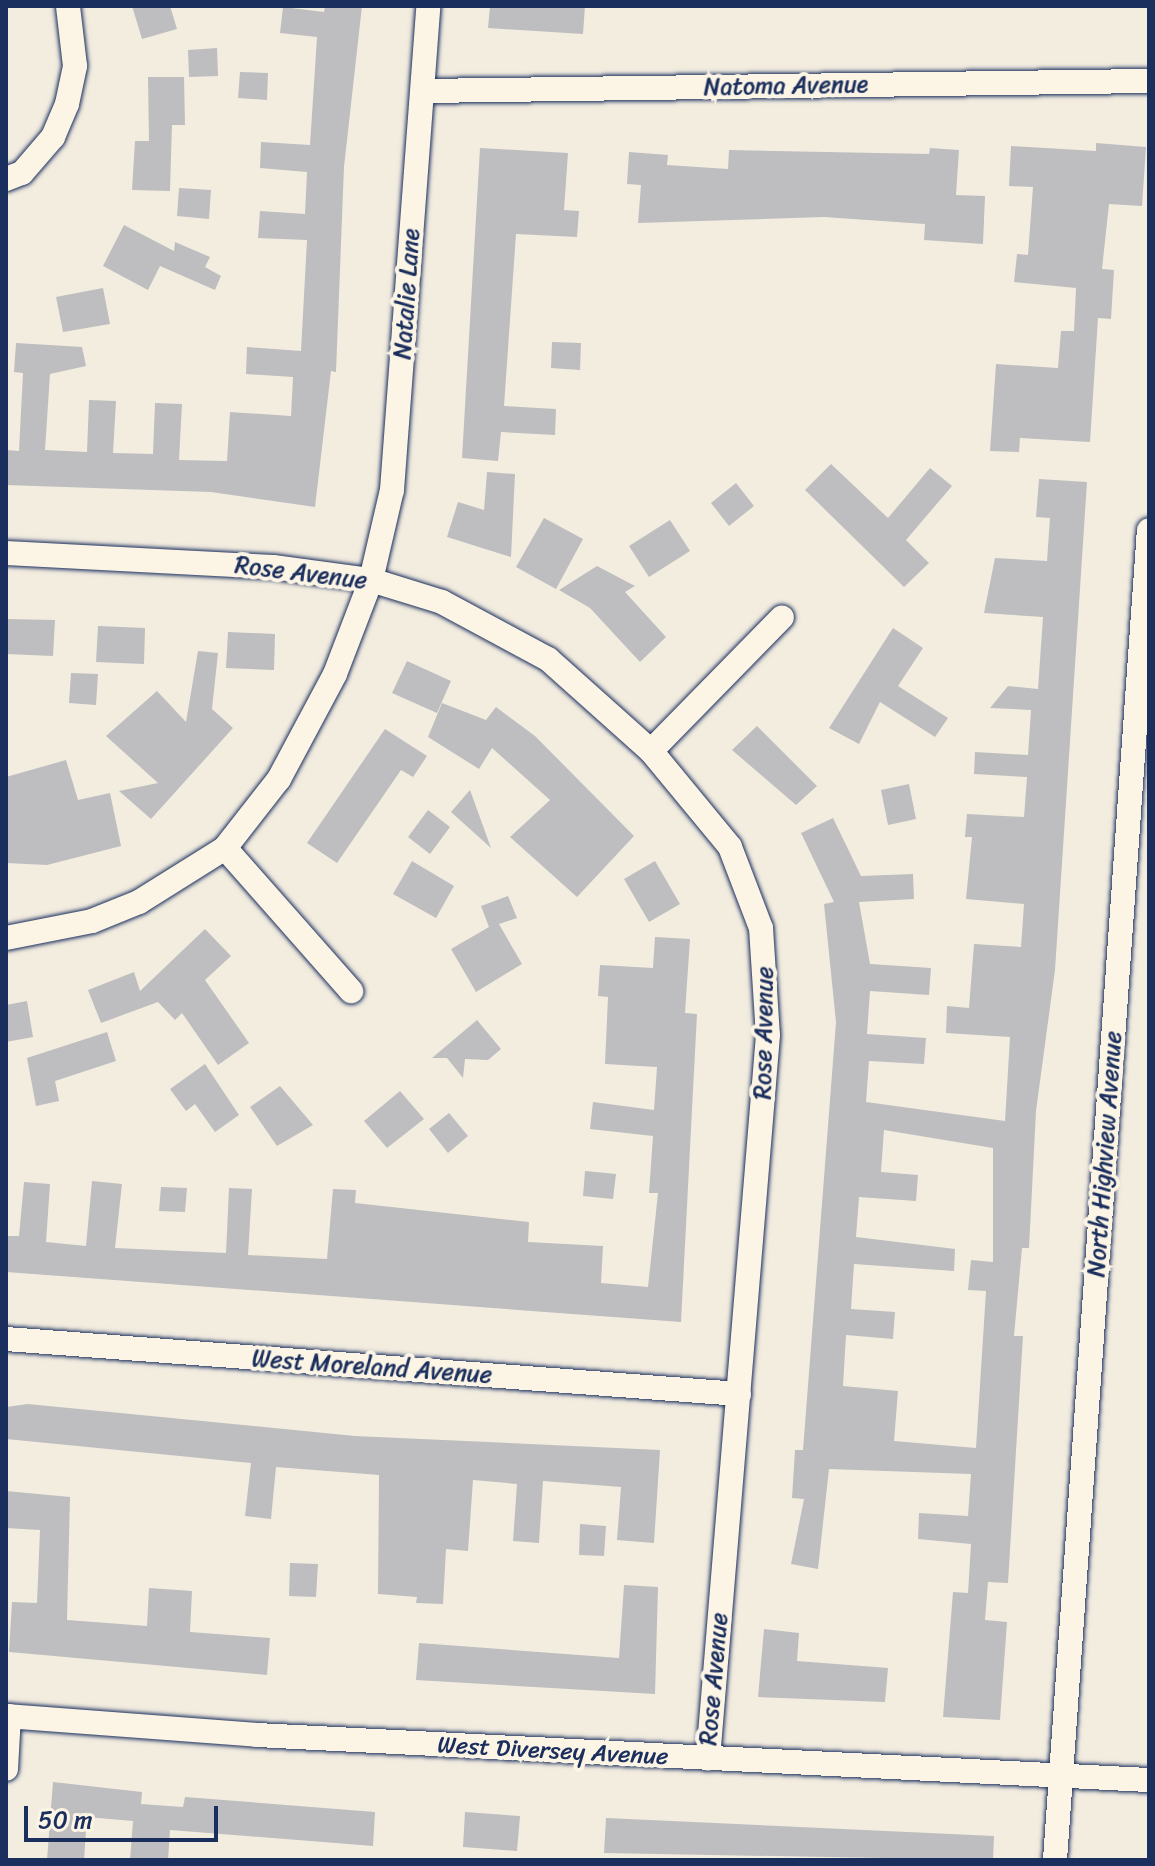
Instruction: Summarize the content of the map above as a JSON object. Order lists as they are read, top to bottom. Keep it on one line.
{"streets":{"street":["Natoma Avenue","Natalie Lane","Rose Avenue","North Highview Avenue","West Moreland Avenue","West Diversey Avenue"]},"crossings":[["Natoma Avenue","Natalie Lane"],["Natalie Lane","Rose Avenue"],["Rose Avenue","West Moreland Avenue"],["Rose Avenue","West Diversey Avenue"],["North Highview Avenue","West Diversey Avenue"]],"scale_bar":"50 m"}
